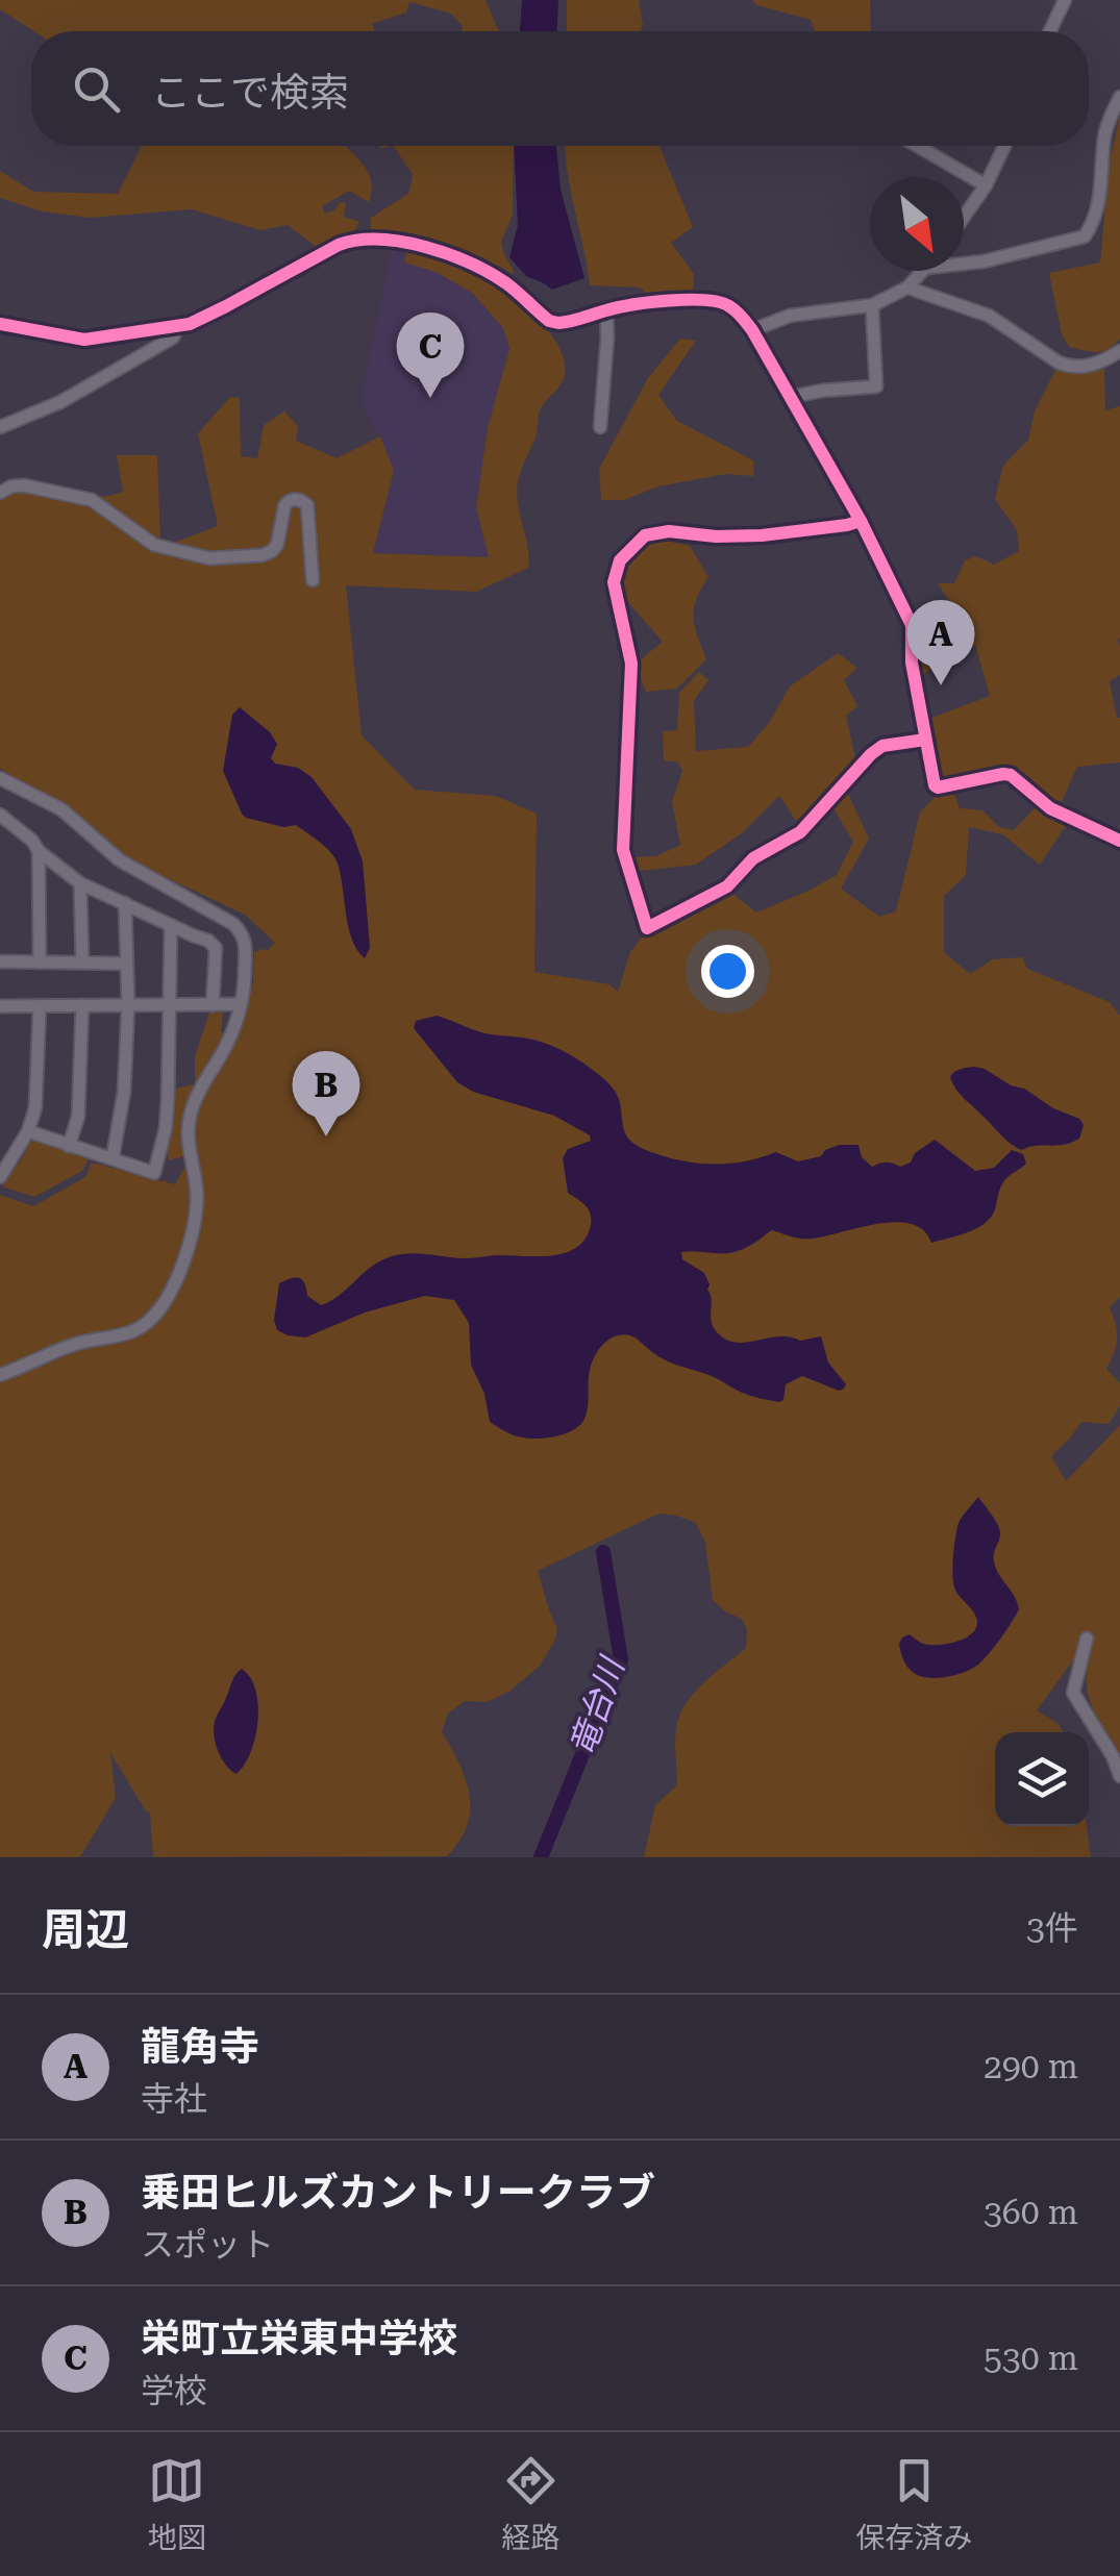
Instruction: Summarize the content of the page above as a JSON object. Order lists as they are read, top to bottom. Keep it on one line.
{"water":["竜台川"],"north":"bottom right","page":{"search":"ここで検索","pins":["C","A","B"],"heading":["周辺","3件"],"list":[{"mark":"A","name":"龍角寺","note":"寺社","value":"290 m"},{"mark":"B","name":"乗田ヒルズカントリークラブ","note":"スポット","value":"360 m"},{"mark":"C","name":"栄町立栄東中学校","note":"学校","value":"530 m"}],"nav":["地図","経路","保存済み"]}}
